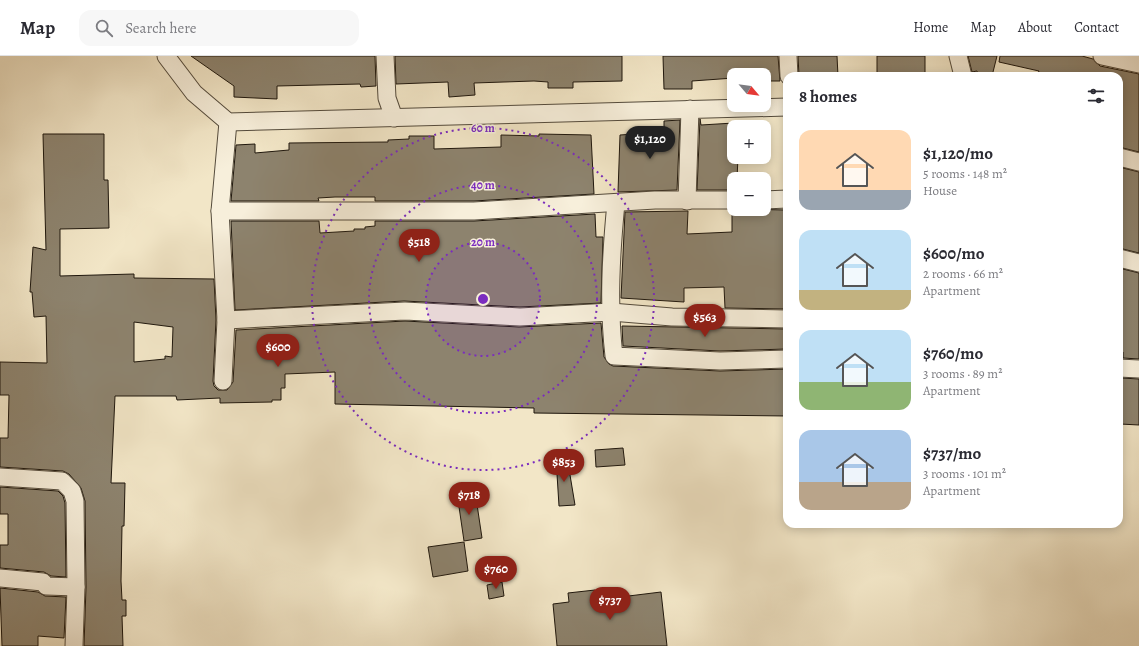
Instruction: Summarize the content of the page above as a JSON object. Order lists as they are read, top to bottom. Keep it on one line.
{"north":"bottom right","page":{"header":"Map","search":"Search here","nav":["Home","Map","About","Contact"],"map_buttons":["+","−"],"heading":"8 homes","list":[{"name":"$1,120/mo","note":"5 rooms · 148 m² · House"},{"name":"$600/mo","note":"2 rooms · 66 m² · Apartment"},{"name":"$760/mo","note":"3 rooms · 89 m² · Apartment"},{"name":"$737/mo","note":"3 rooms · 101 m² · Apartment"}],"price":["$1,120","$518","$563","$600","$853","$718","$760","$737"]},"rings":["60 m","40 m","20 m"]}
